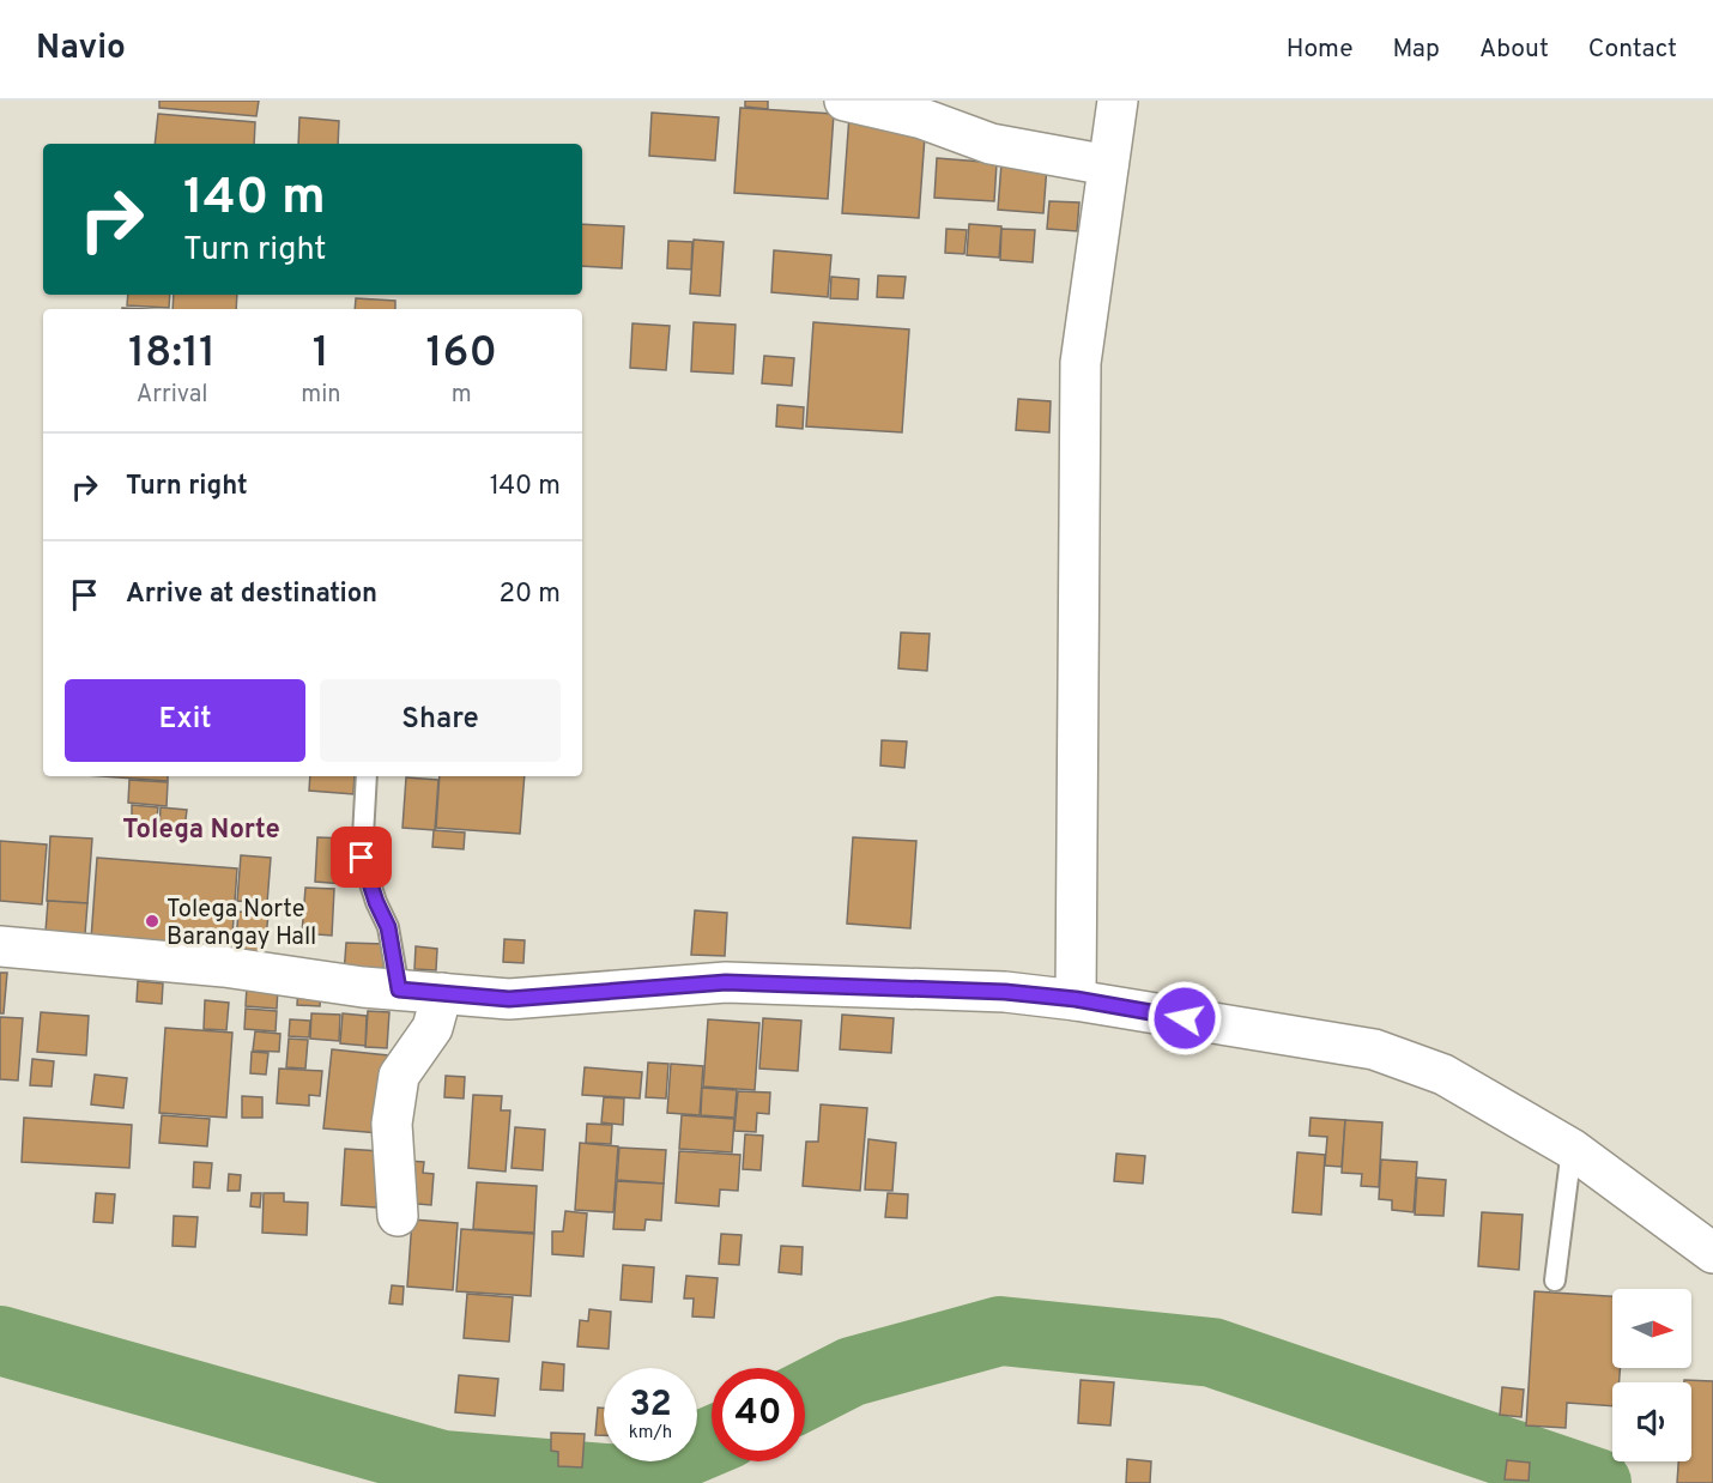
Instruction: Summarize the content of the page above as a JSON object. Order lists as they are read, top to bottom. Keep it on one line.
{"districts":["Tolega Norte"],"places":["Tolega Norte Barangay Hall"],"north":"right","page":{"header":"Navio","nav":["Home","Map","About","Contact"],"turn":["140 m","Turn right"],"eta":["18:11","Arrival","1","min","160","m"],"list":[{"name":"Turn right","value":"140 m"},{"name":"Arrive at destination","value":"20 m"}],"buttons":["Exit","Share"],"speed":"32 km/h","limit":"40"}}
